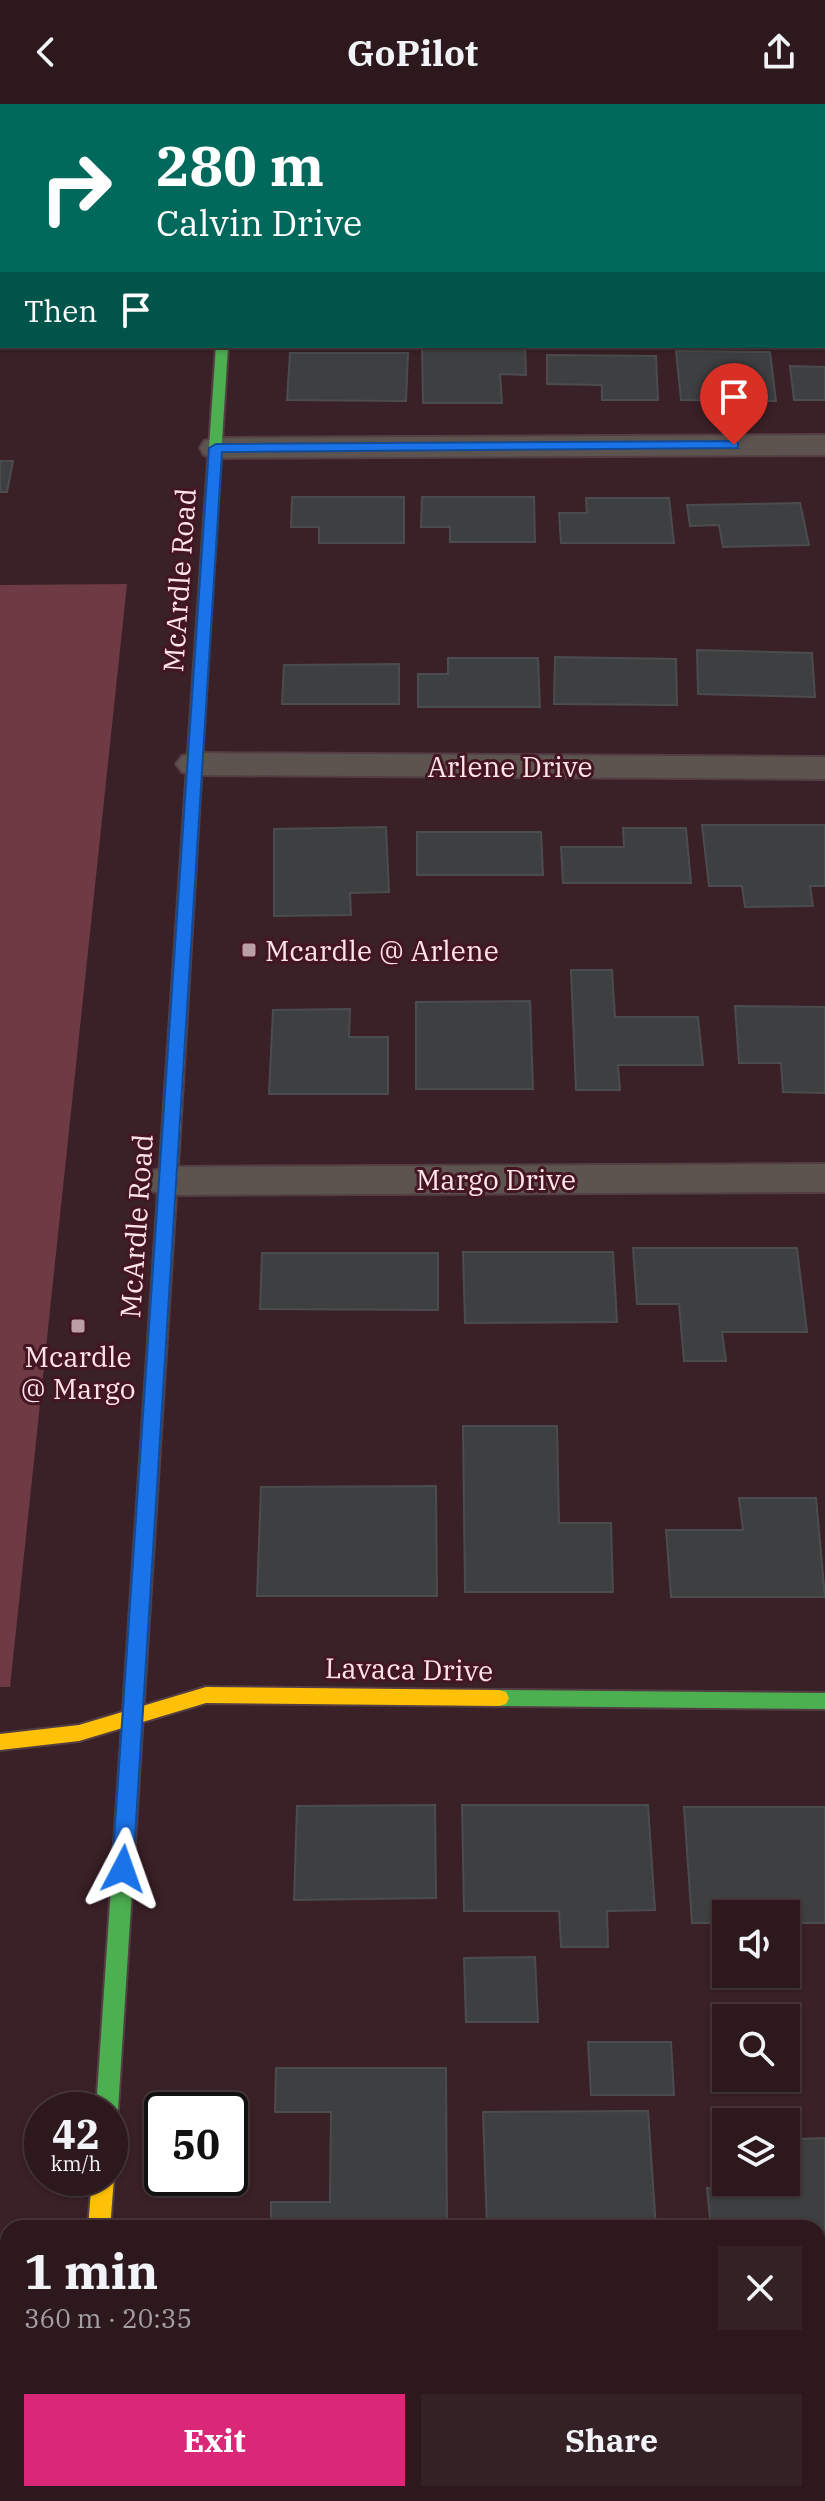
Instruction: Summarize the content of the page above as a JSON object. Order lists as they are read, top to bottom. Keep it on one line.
{"streets":{"main road":["McArdle Road","Lavaca Drive"],"street":["Arlene Drive","Margo Drive"]},"crossings":[["McArdle Road","Arlene Drive"],["McArdle Road","Margo Drive"],["McArdle Road","Lavaca Drive"]],"places":{"transit":["Mcardle @ Arlene","Mcardle @ Margo"]},"page":{"header":"GoPilot","turn":["280 m","Calvin Drive"],"then":"Then","speed":"42 km/h","limit":"50","heading":["1 min","360 m · 20:35"],"buttons":["Exit","Share"]}}
